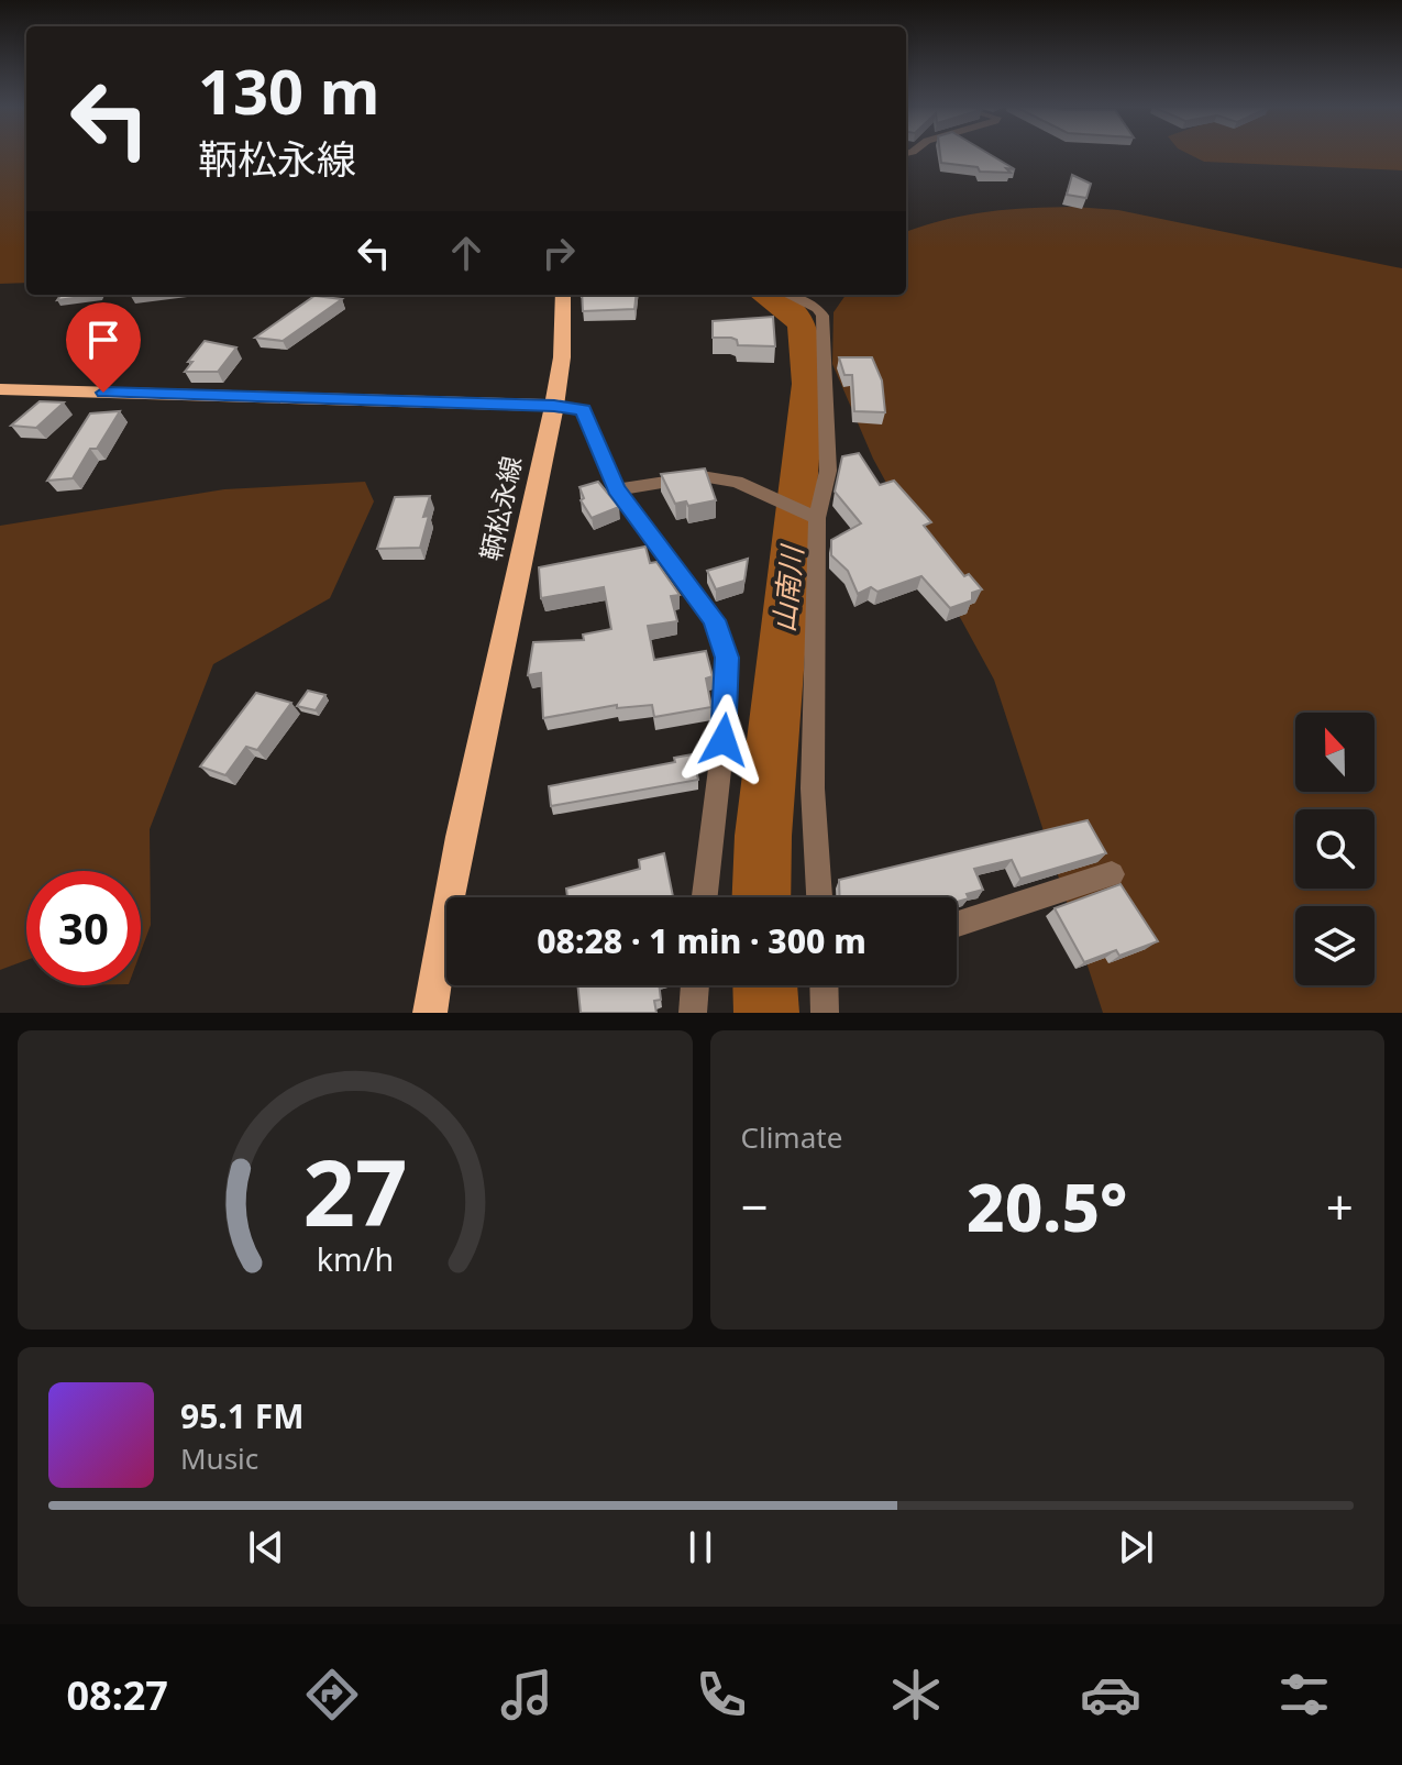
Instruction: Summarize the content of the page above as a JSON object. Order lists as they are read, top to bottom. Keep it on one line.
{"streets":{"main road":["鞆松永線"]},"water":["山南川"],"north":"top","page":{"turn":["130 m","鞆松永線"],"limit":"30","trip":"08:28 · 1 min · 300 m","tile":"Climate","heat":["−","20.5°","+"],"song":["95.1 FM","Music"],"tabs":"08:27","gauge":["27","km/h"]}}
